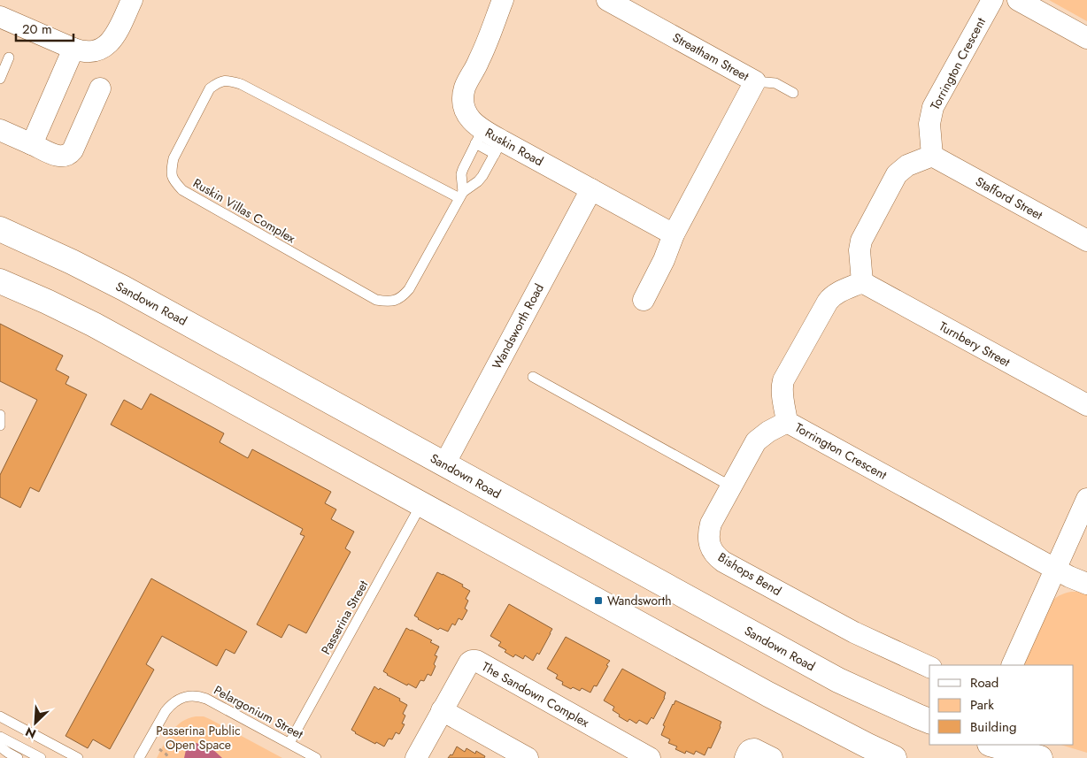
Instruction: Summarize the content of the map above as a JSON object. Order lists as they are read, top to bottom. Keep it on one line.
{"streets":{"main road":["Sandown Road"],"street":["Streatham Street","Torrington Crescent","Ruskin Road","Stafford Street","Wandsworth Road","Turnbery Street","Bishops Bend","The Sandown Complex"],"lane":["Ruskin Villas Complex","Passerina Street","Pelargonium Street"]},"crossings":[["Streatham Street","Ruskin Road"],["Torrington Crescent","Stafford Street"],["Torrington Crescent","Turnbery Street"],["Torrington Crescent","Bishops Bend"],["Ruskin Road","Ruskin Villas Complex"],["Ruskin Road","Wandsworth Road"],["Sandown Road","Wandsworth Road"],["Passerina Street","Pelargonium Street"]],"parks":["Passerina Public Open Space"],"places":{"transit":["Wandsworth"]},"legend":["Road","Park","Building"],"scale_bar":"20 m","north":"bottom left"}
